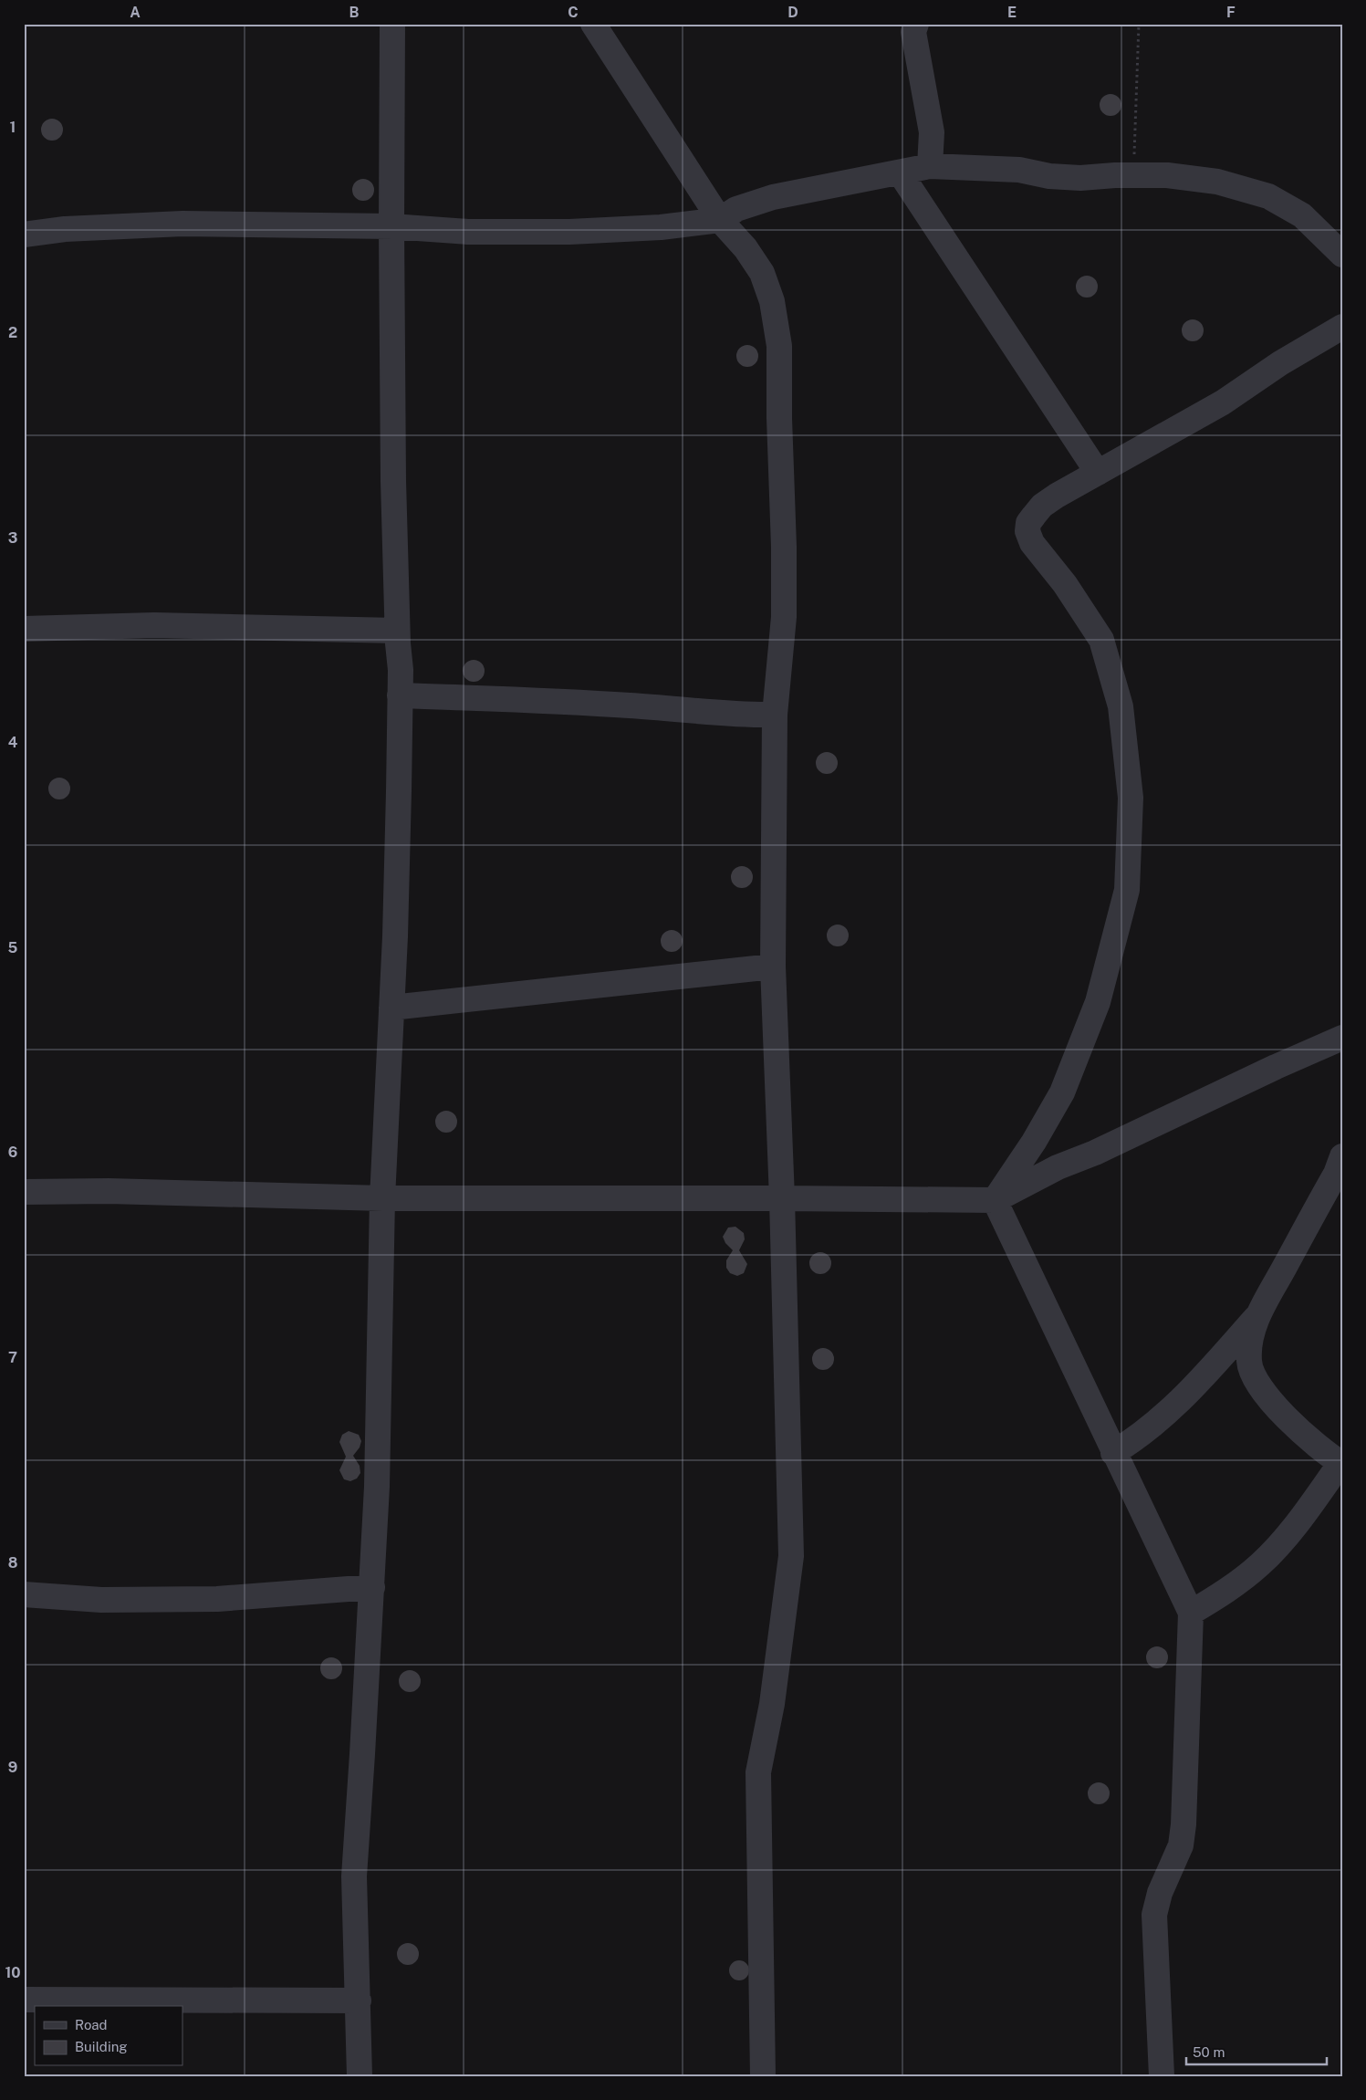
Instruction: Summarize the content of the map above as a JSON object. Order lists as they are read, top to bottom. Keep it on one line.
{"legend":["Road","Building"],"scale_bar":"50 m","grid":{"columns":["A","B","C","D","E","F"],"rows":["1","2","3","4","5","6","7","8","9","10"]}}
